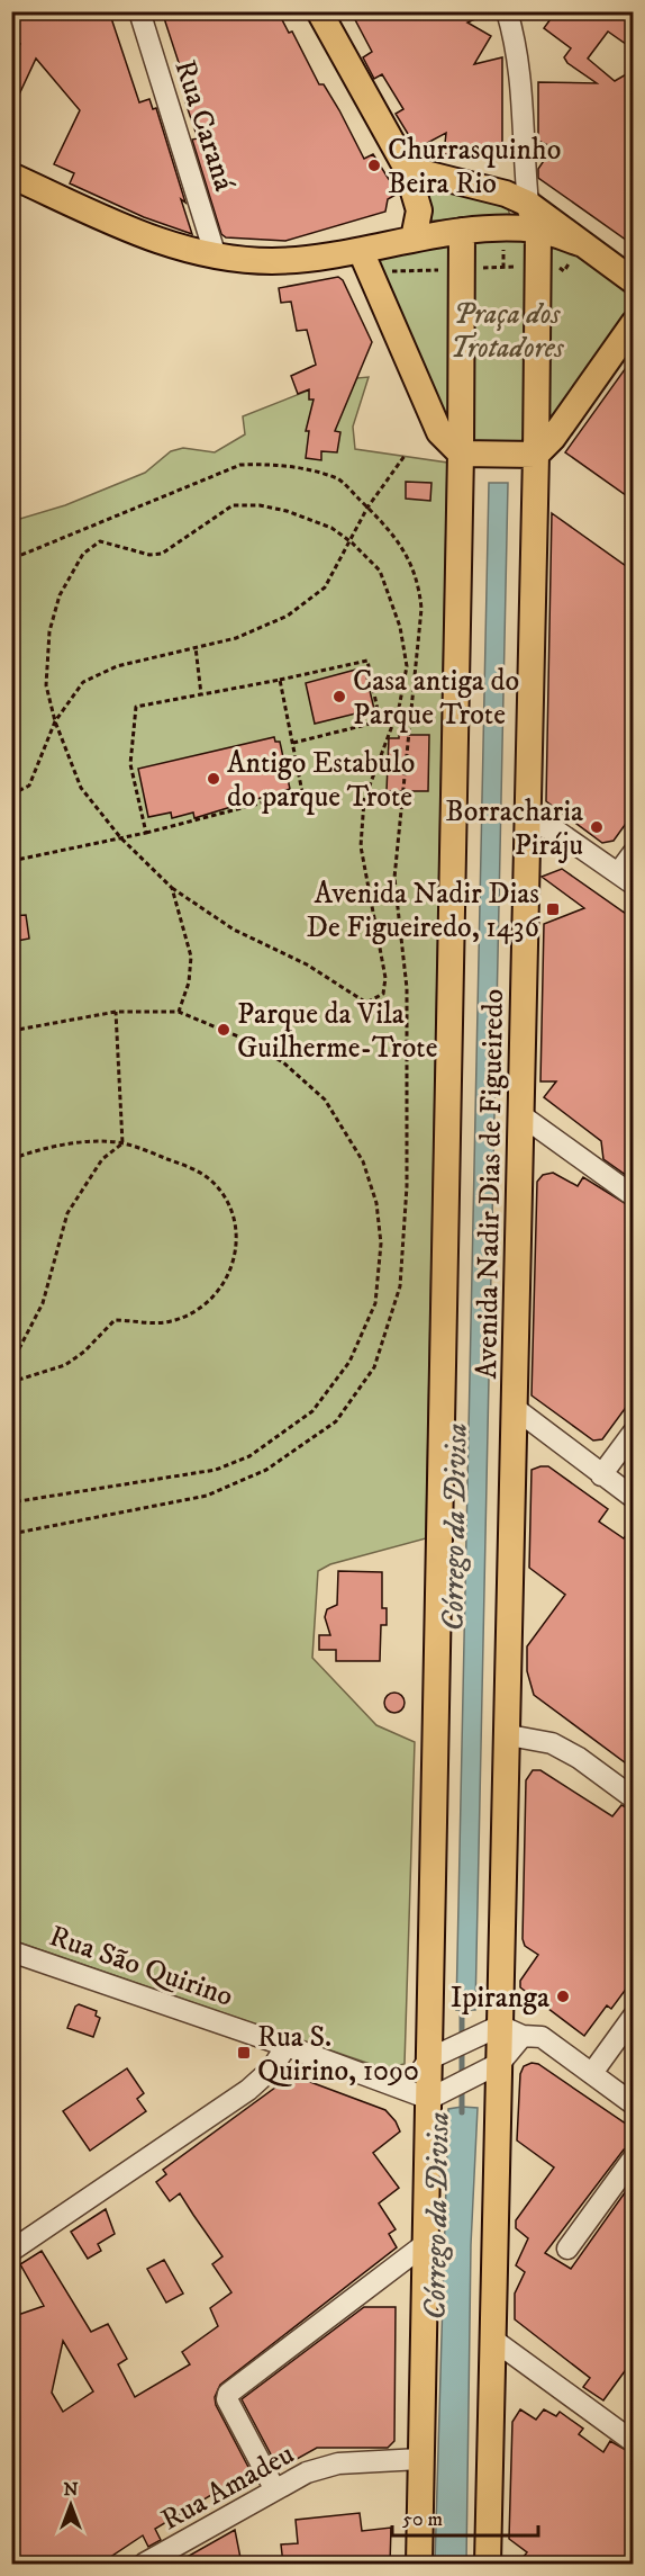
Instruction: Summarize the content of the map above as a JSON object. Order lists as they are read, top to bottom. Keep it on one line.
{"streets":{"main road":["Avenida Nadir Dias de Figueiredo"],"street":["Rua Caraná","Rua São Quirino","Rua Amadeu"]},"crossings":[["Avenida Nadir Dias de Figueiredo","Rua São Quirino"],["Avenida Nadir Dias de Figueiredo","Rua Amadeu"]],"water":["Córrego da Divisa"],"parks":["Praça dos Trotadores"],"places":{"other":["Churrasquinho Beira Rio","Casa antiga do Parque Trote","Antigo Estabulo do parque Trote","Borracharia Piráju","Parque da Vila Guilherme-Trote","Ipiranga"],"transit":["Avenida Nadir Dias De Figueiredo, 1436","Rua S. Quirino, 1090"]},"scale_bar":"50 m","north":"top"}
